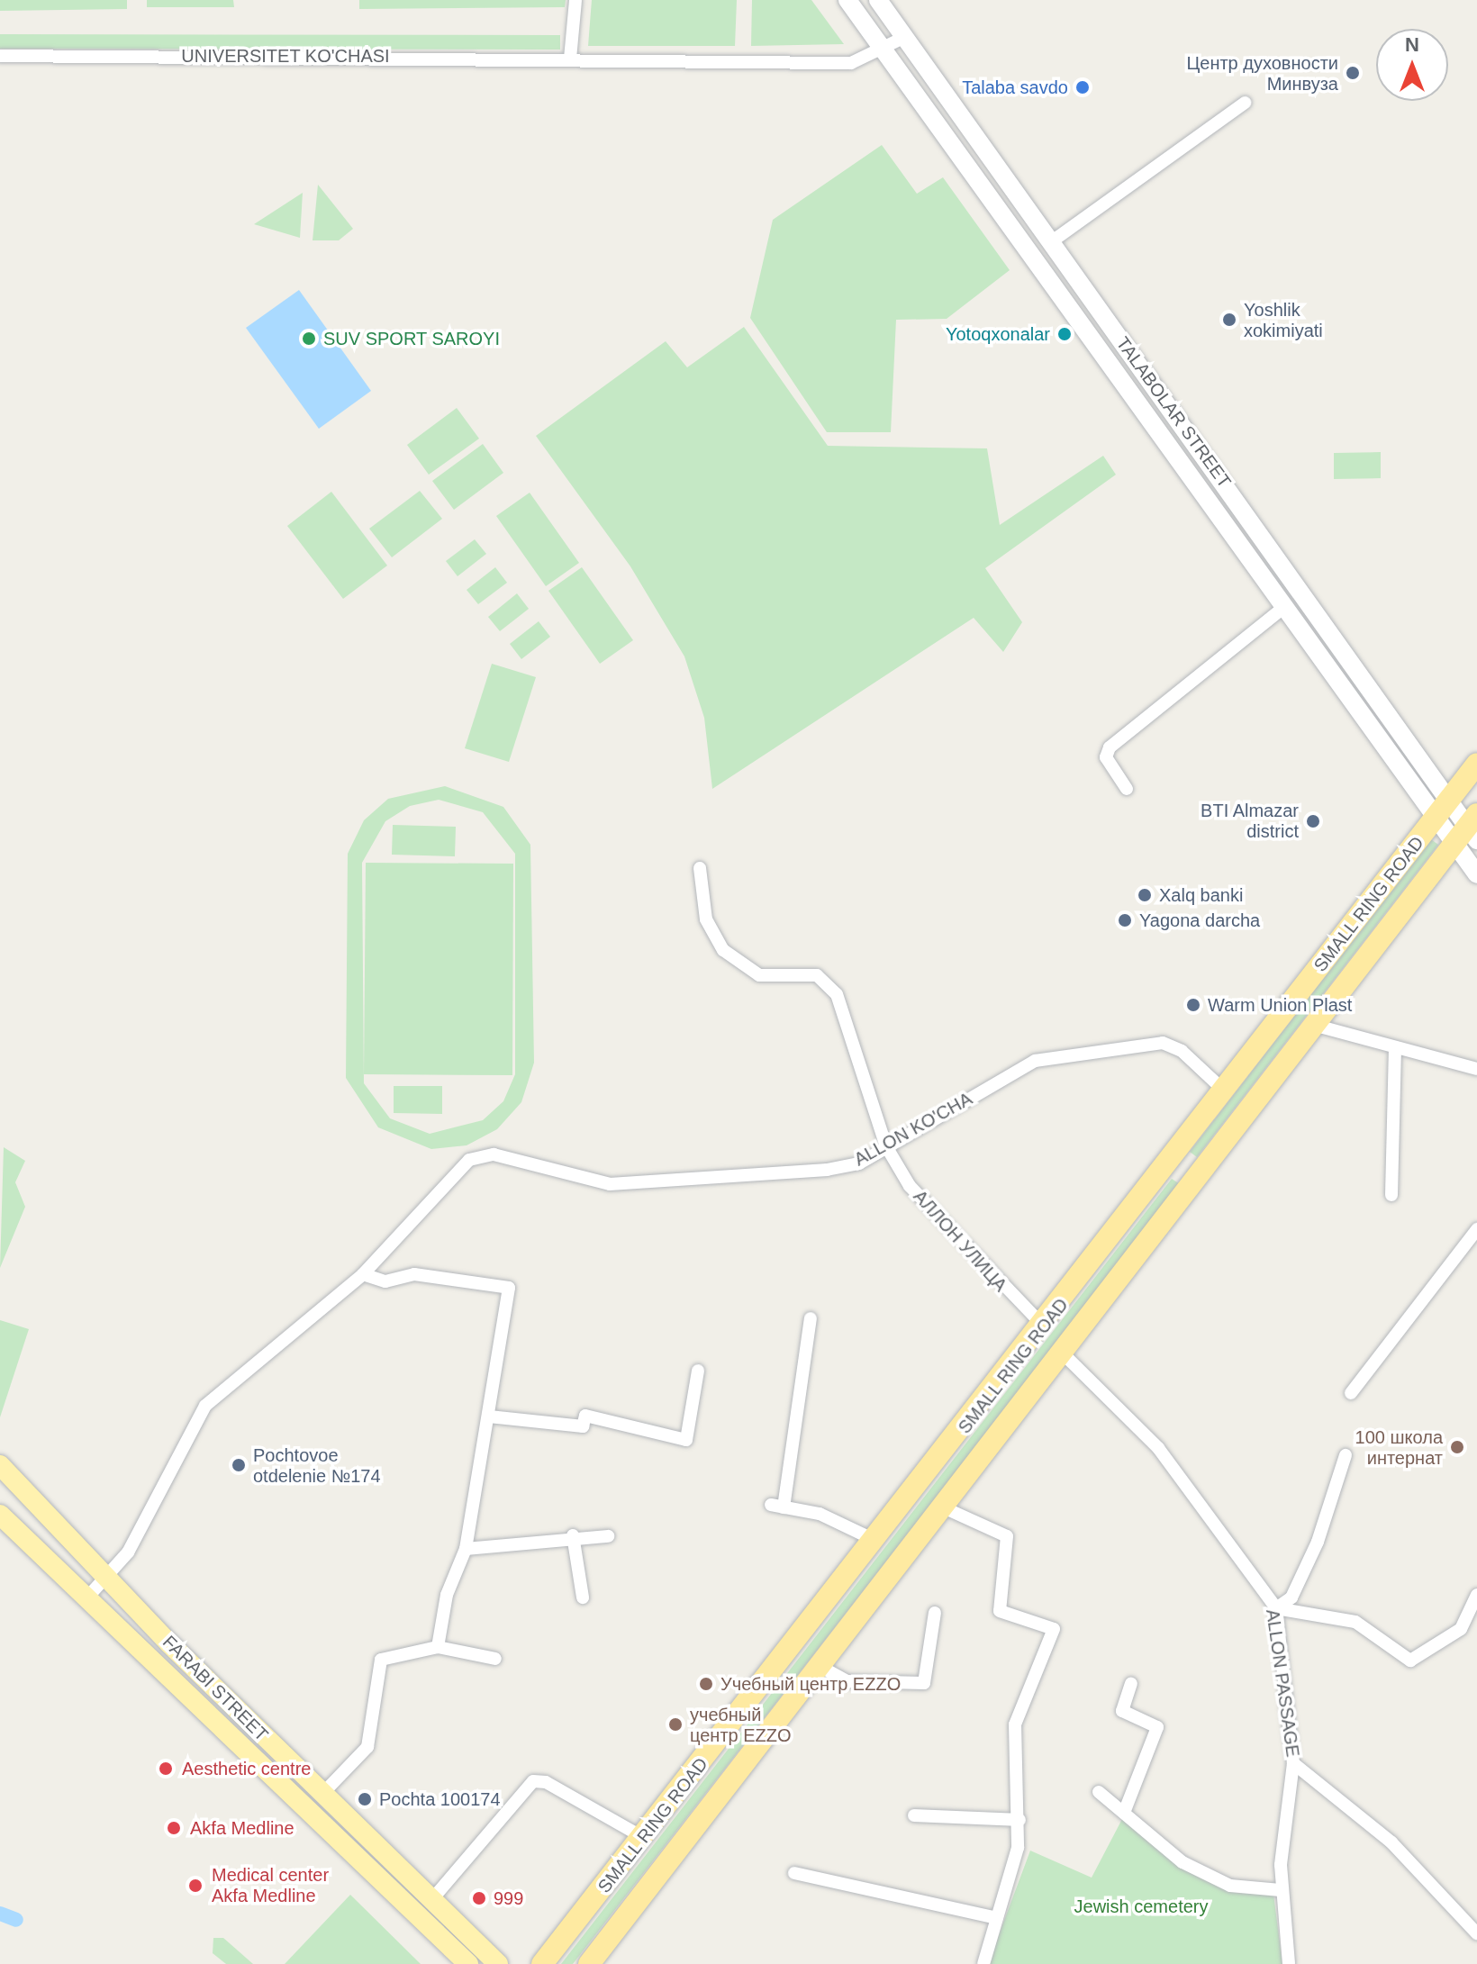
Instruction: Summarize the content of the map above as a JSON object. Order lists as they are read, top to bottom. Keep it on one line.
{"streets":{"highway":["SMALL RING ROAD"],"main road":["TALABOLAR STREET","FARABI STREET"],"street":["UNIVERSITET KO'CHASI","ALLON KO'CHA","АЛЛОН УЛИЦА","ALLON PASSAGE"]},"crossings":[["UNIVERSITET KO'CHASI","TALABOLAR STREET"],["TALABOLAR STREET","SMALL RING ROAD"],["SMALL RING ROAD","ALLON KO'CHA"],["SMALL RING ROAD","АЛЛОН УЛИЦА"],["SMALL RING ROAD","ALLON PASSAGE"],["ALLON KO'CHA","АЛЛОН УЛИЦА"]],"parks":["Jewish cemetery"],"places":["Центр духовности Минвуза","Talaba savdo","Yoshlik xokimiyati","Yotoqxonalar","SUV SPORT SAROYI","BTI Almazar district","Xalq banki","Yagona darcha","Warm Union Plast","100 школа интернат","Pochtovoe otdelenie №174","Учебный центр EZZO","учебный центр ЕZZO","Aesthetic centre","Pochta 100174","Akfa Medline","Medical center Akfa Medline","999"],"north":"top"}
